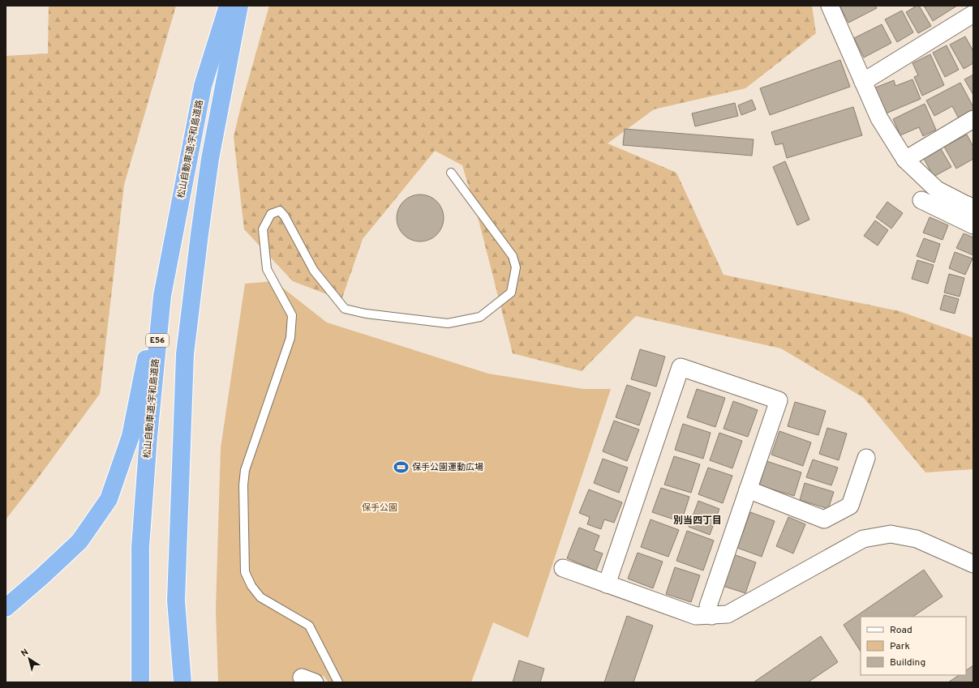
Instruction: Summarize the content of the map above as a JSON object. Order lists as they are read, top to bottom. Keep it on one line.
{"streets":{"highway":["松山自動車道;宇和島道路","E56"]},"districts":["別当四丁目"],"parks":["保手公園"],"places":{"sports":["保手公園運動広場"]},"legend":["Road","Park","Building"],"north":"top left"}
